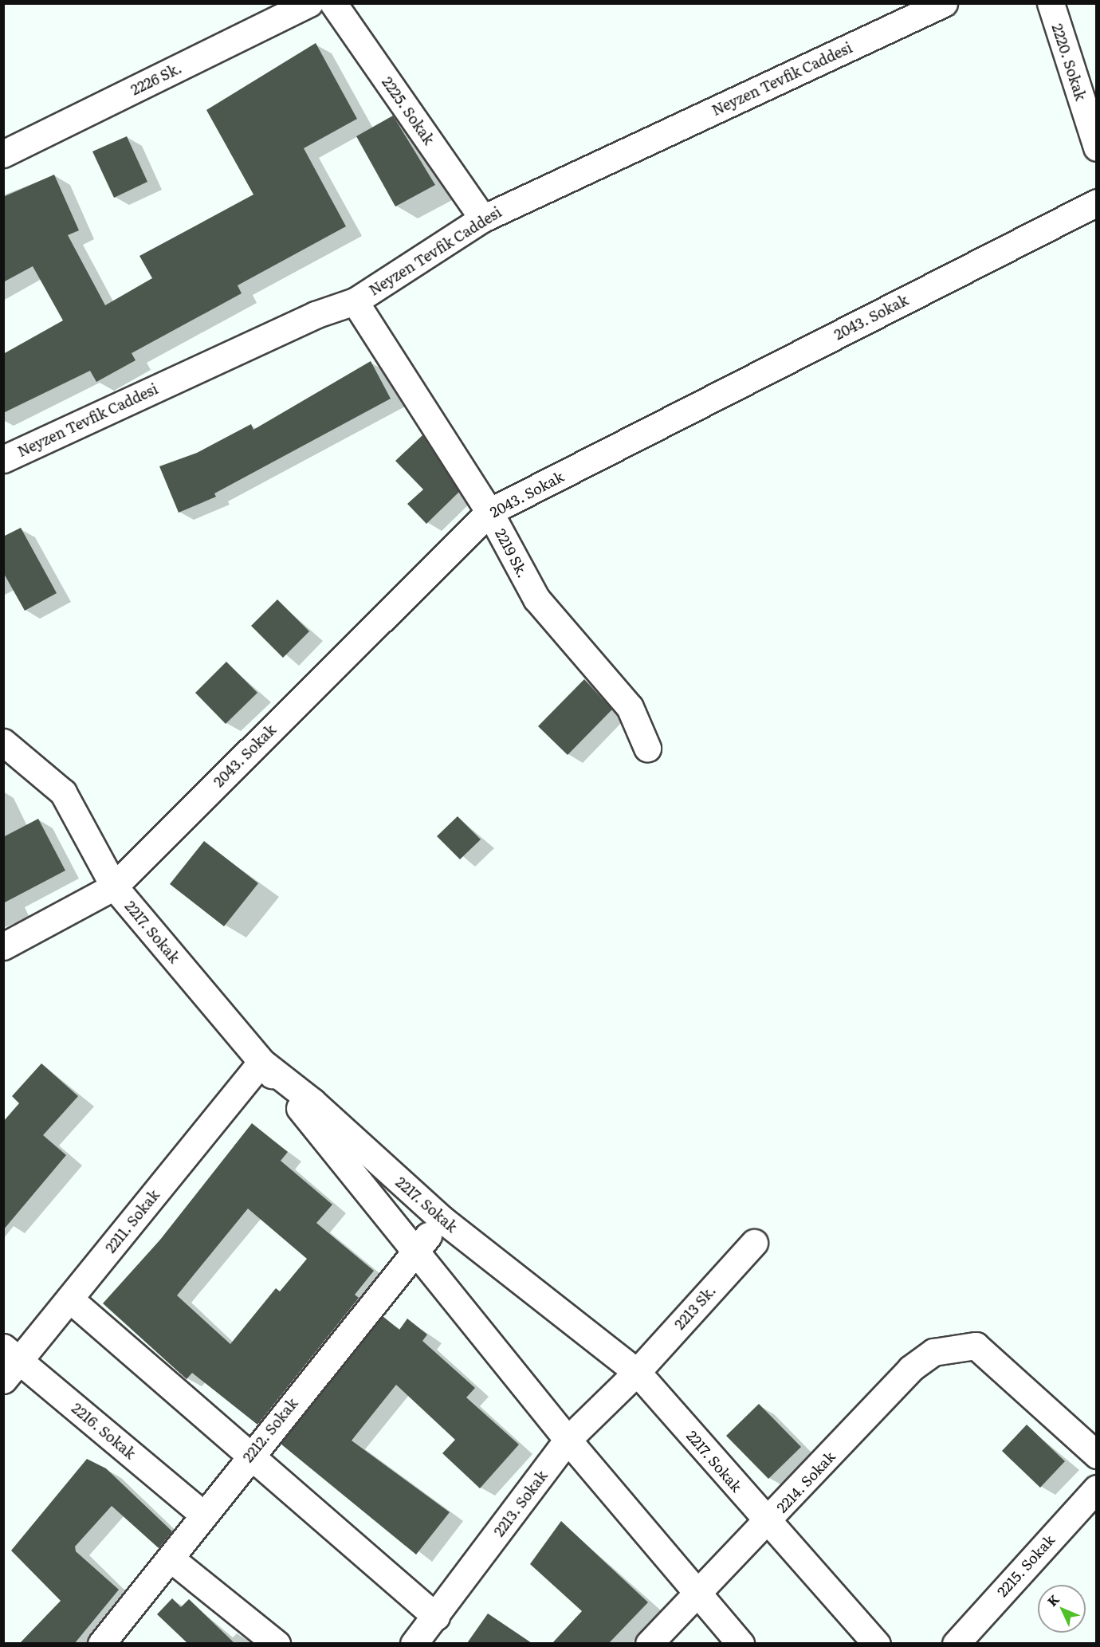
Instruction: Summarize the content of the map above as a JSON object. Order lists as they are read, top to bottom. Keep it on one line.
{"streets":{"street":["2220. Sokak","2226 Sk.","Neyzen Tevfik Caddesi","2225. Sokak","2043. Sokak","2219 Sk.","2217. Sokak","2211. Sokak","2213 Sk.","2212. Sokak","2216. Sokak","2214. Sokak","2213. Sokak","2215. Sokak"]},"crossings":[["Neyzen Tevfik Caddesi","2225. Sokak"],["Neyzen Tevfik Caddesi","2219 Sk."],["2043. Sokak","2219 Sk."],["2043. Sokak","2217. Sokak"],["2217. Sokak","2211. Sokak"],["2217. Sokak","2213 Sk."],["2217. Sokak","2212. Sokak"],["2217. Sokak","2214. Sokak"],["2217. Sokak","2213. Sokak"],["2211. Sokak","2216. Sokak"],["2213 Sk.","2213. Sokak"],["2212. Sokak","2216. Sokak"]],"north":"top left"}
